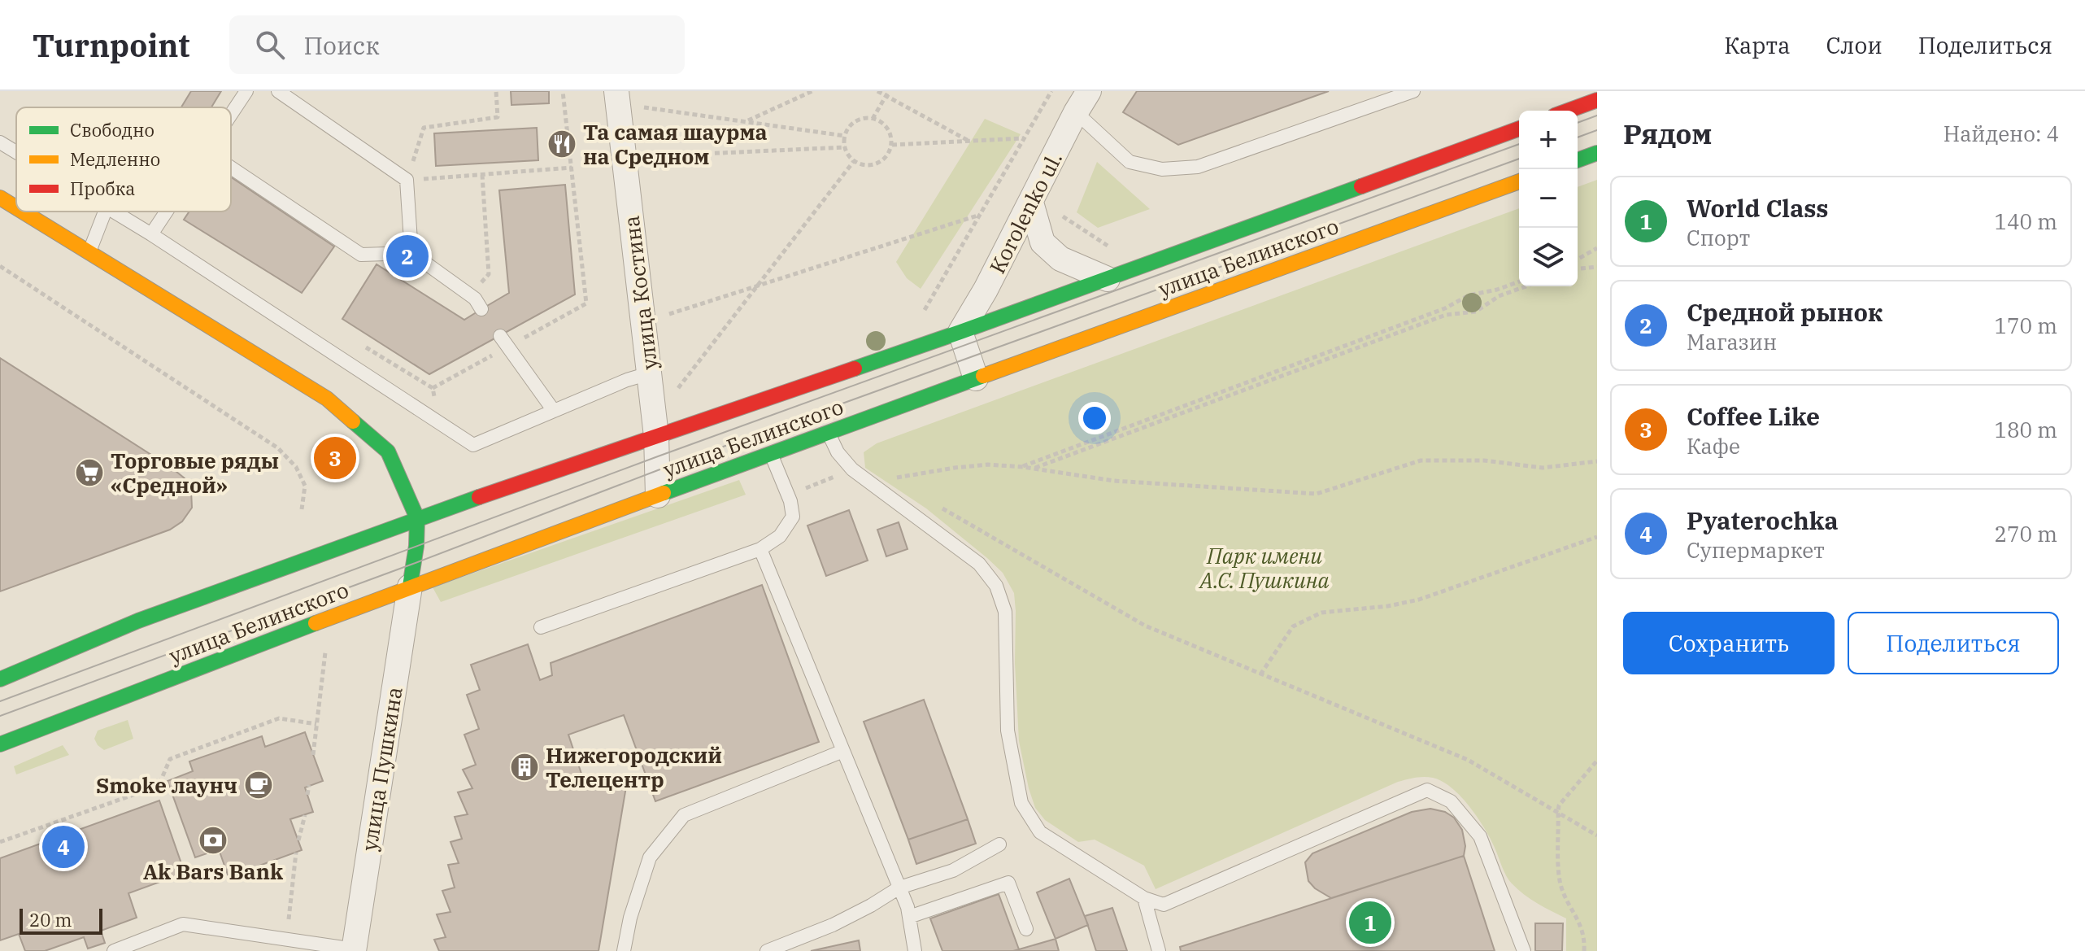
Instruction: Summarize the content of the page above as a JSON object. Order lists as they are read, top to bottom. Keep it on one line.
{"streets":{"main road":["улица Белинского"],"street":["Korolenko ul.","улица Костина","улица Пушкина"]},"crossings":[["Korolenko ul.","улица Белинского"],["улица Белинского","улица Костина"],["улица Белинского","улица Пушкина"]],"parks":["Парк имени А.С. Пушкина"],"places":{"restaurant":["Та самая шаурма на Средном"],"supermarket":["Торговые ряды «Средной»"],"building":["Нижегородский Телецентр"],"cafe":["Smoke лаунч"],"bank":["Ak Bars Bank"]},"legend":["Свободно","Медленно","Пробка"],"scale_bar":"20 m","page":{"header":"Turnpoint","search":"Поиск","nav":["Карта","Слои","Поделиться"],"heading":["Рядом","Найдено: 4"],"map_buttons":["+","−"],"list":[{"mark":"1","name":"World Class","note":"Спорт","value":"140 m"},{"mark":"2","name":"Средной рынок","note":"Магазин","value":"170 m"},{"mark":"3","name":"Coffee Like","note":"Кафе","value":"180 m"},{"mark":"4","name":"Pyaterochka","note":"Супермаркет","value":"270 m"}],"pins":["2","3","4","1"],"buttons":["Сохранить","Поделиться"],"scale":"20 m"}}
